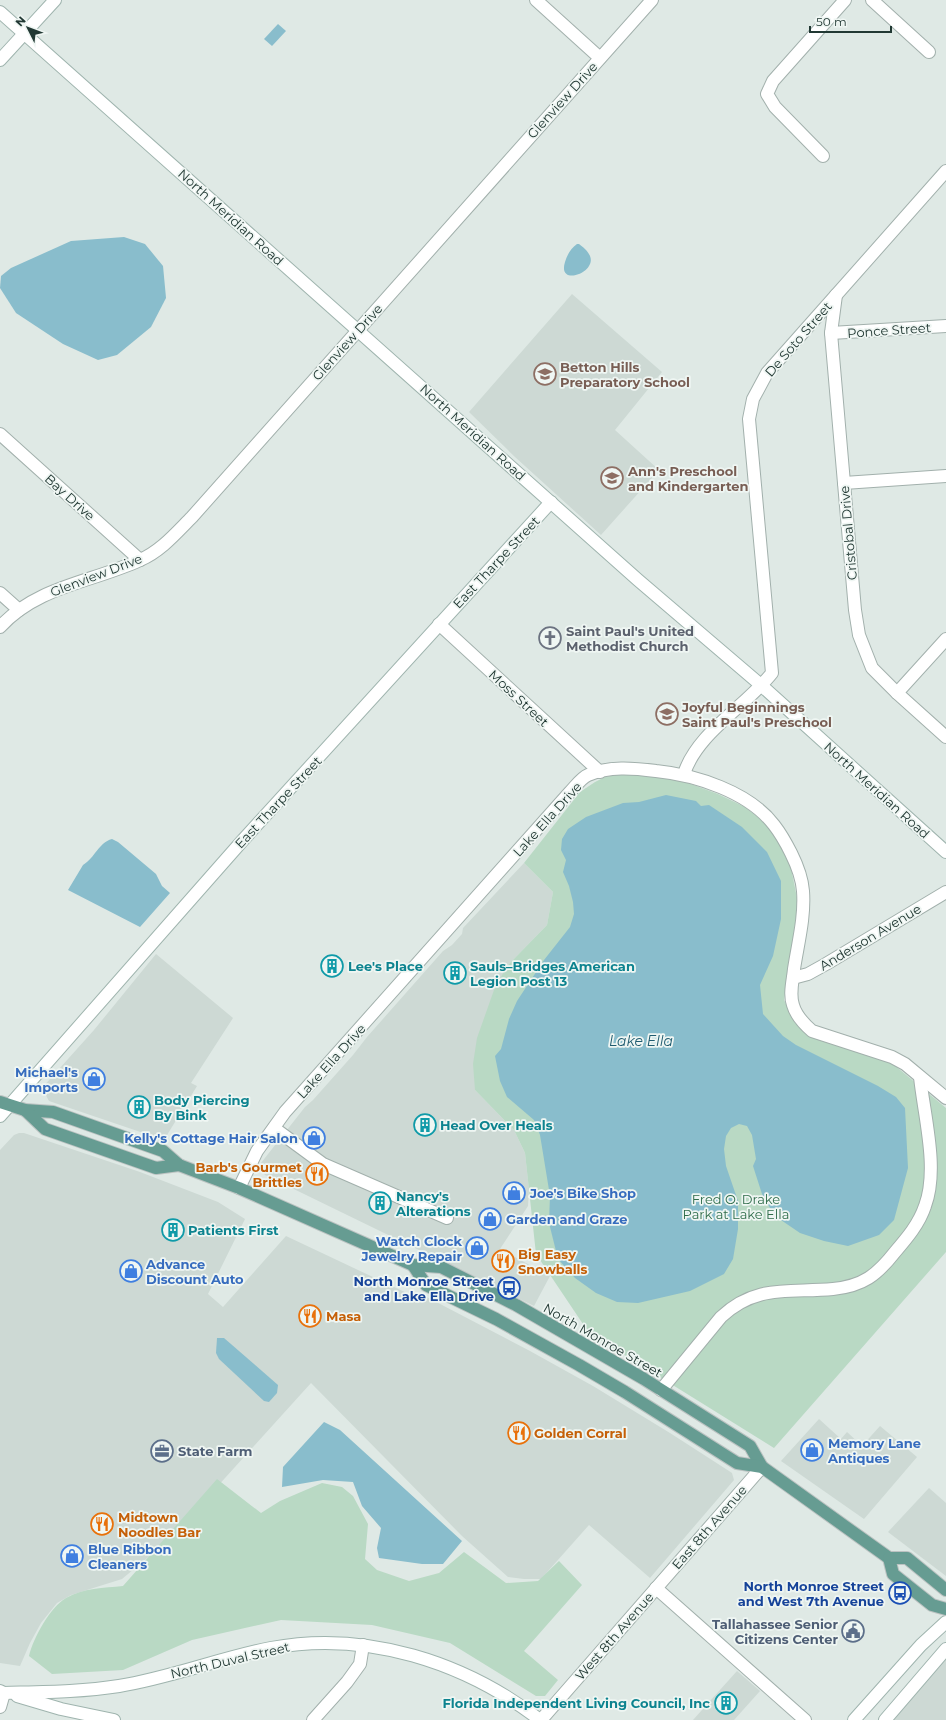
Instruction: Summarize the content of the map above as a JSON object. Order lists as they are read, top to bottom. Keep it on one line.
{"streets":{"main road":["North Monroe Street"],"street":["Glenview Drive","North Meridian Road","Ponce Street","De Soto Street","Bay Drive","Cristobal Drive","East Tharpe Street","Moss Street","Lake Ella Drive","Anderson Avenue","East 8th Avenue","West 8th Avenue","North Duval Street"]},"crossings":[["Glenview Drive","North Meridian Road"],["Glenview Drive","Bay Drive"],["North Meridian Road","De Soto Street"],["North Meridian Road","East Tharpe Street"],["Ponce Street","Cristobal Drive"],["De Soto Street","Cristobal Drive"],["De Soto Street","Lake Ella Drive"],["East Tharpe Street","Moss Street"],["East Tharpe Street","North Monroe Street"],["Moss Street","Lake Ella Drive"],["Lake Ella Drive","Anderson Avenue"],["Lake Ella Drive","North Monroe Street"],["North Monroe Street","East 8th Avenue"],["East 8th Avenue","West 8th Avenue"],["West 8th Avenue","North Duval Street"]],"water":["Lake Ella"],"parks":["Fred O. Drake Park at Lake Ella"],"places":{"school or university":["Betton Hills Preparatory School","Ann's Preschool and Kindergarten","Joyful Beginnings Saint Paul's Preschool"],"church":["Saint Paul's United Methodist Church"],"building":["Lee's Place","Sauls–Bridges American Legion Post 13","Body Piercing By Bink","Head Over Heals","Nancy's Alterations","Patients First","Florida Independent Living Council, Inc"],"shop":["Michael's Imports","Kelly's Cottage Hair Salon","Joe's Bike Shop","Garden and Graze","Watch Clock Jewelry Repair","Advance Discount Auto","Memory Lane Antiques","Blue Ribbon Cleaners"],"restaurant":["Barb's Gourmet Brittles","Big Easy Snowballs","Masa","Golden Corral","Midtown Noodles Bar"],"bus stop":["North Monroe Street and Lake Ella Drive","North Monroe Street and West 7th Avenue"],"office":["State Farm"],"public building":["Tallahassee Senior Citizens Center"]},"scale_bar":"50 m","north":"top left"}
